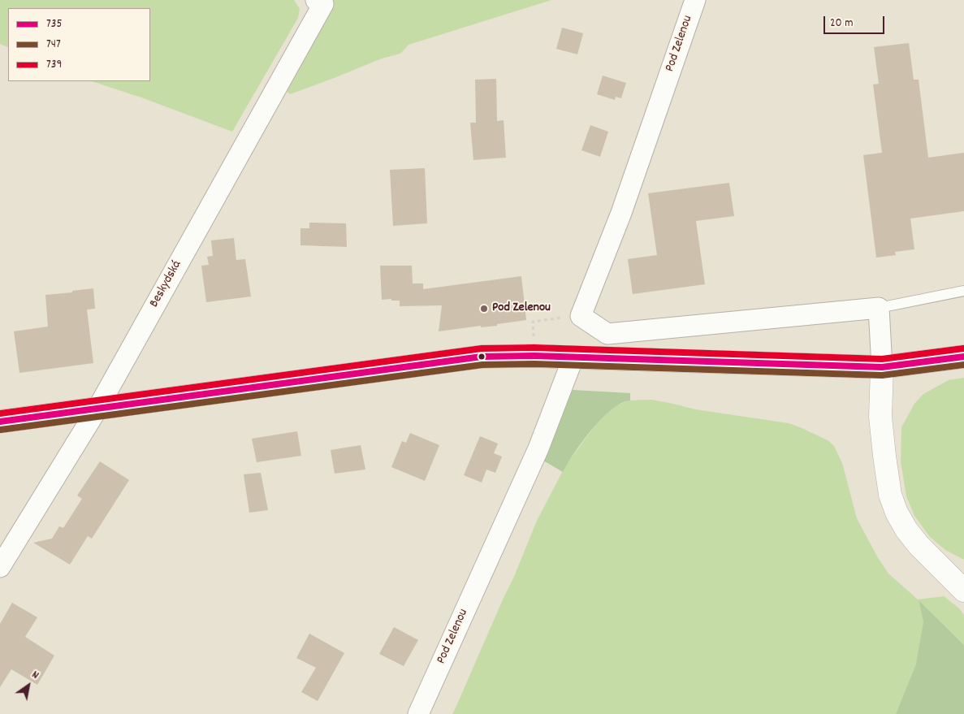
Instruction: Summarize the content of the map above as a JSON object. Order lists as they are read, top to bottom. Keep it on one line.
{"streets":{"street":["Pod Zelenou","Beskydská"]},"places":["Pod Zelenou"],"lines":["transit line 739","transit line 735","transit line 747"],"legend":["735","747","739"],"scale_bar":"20 m","north":"top right"}
